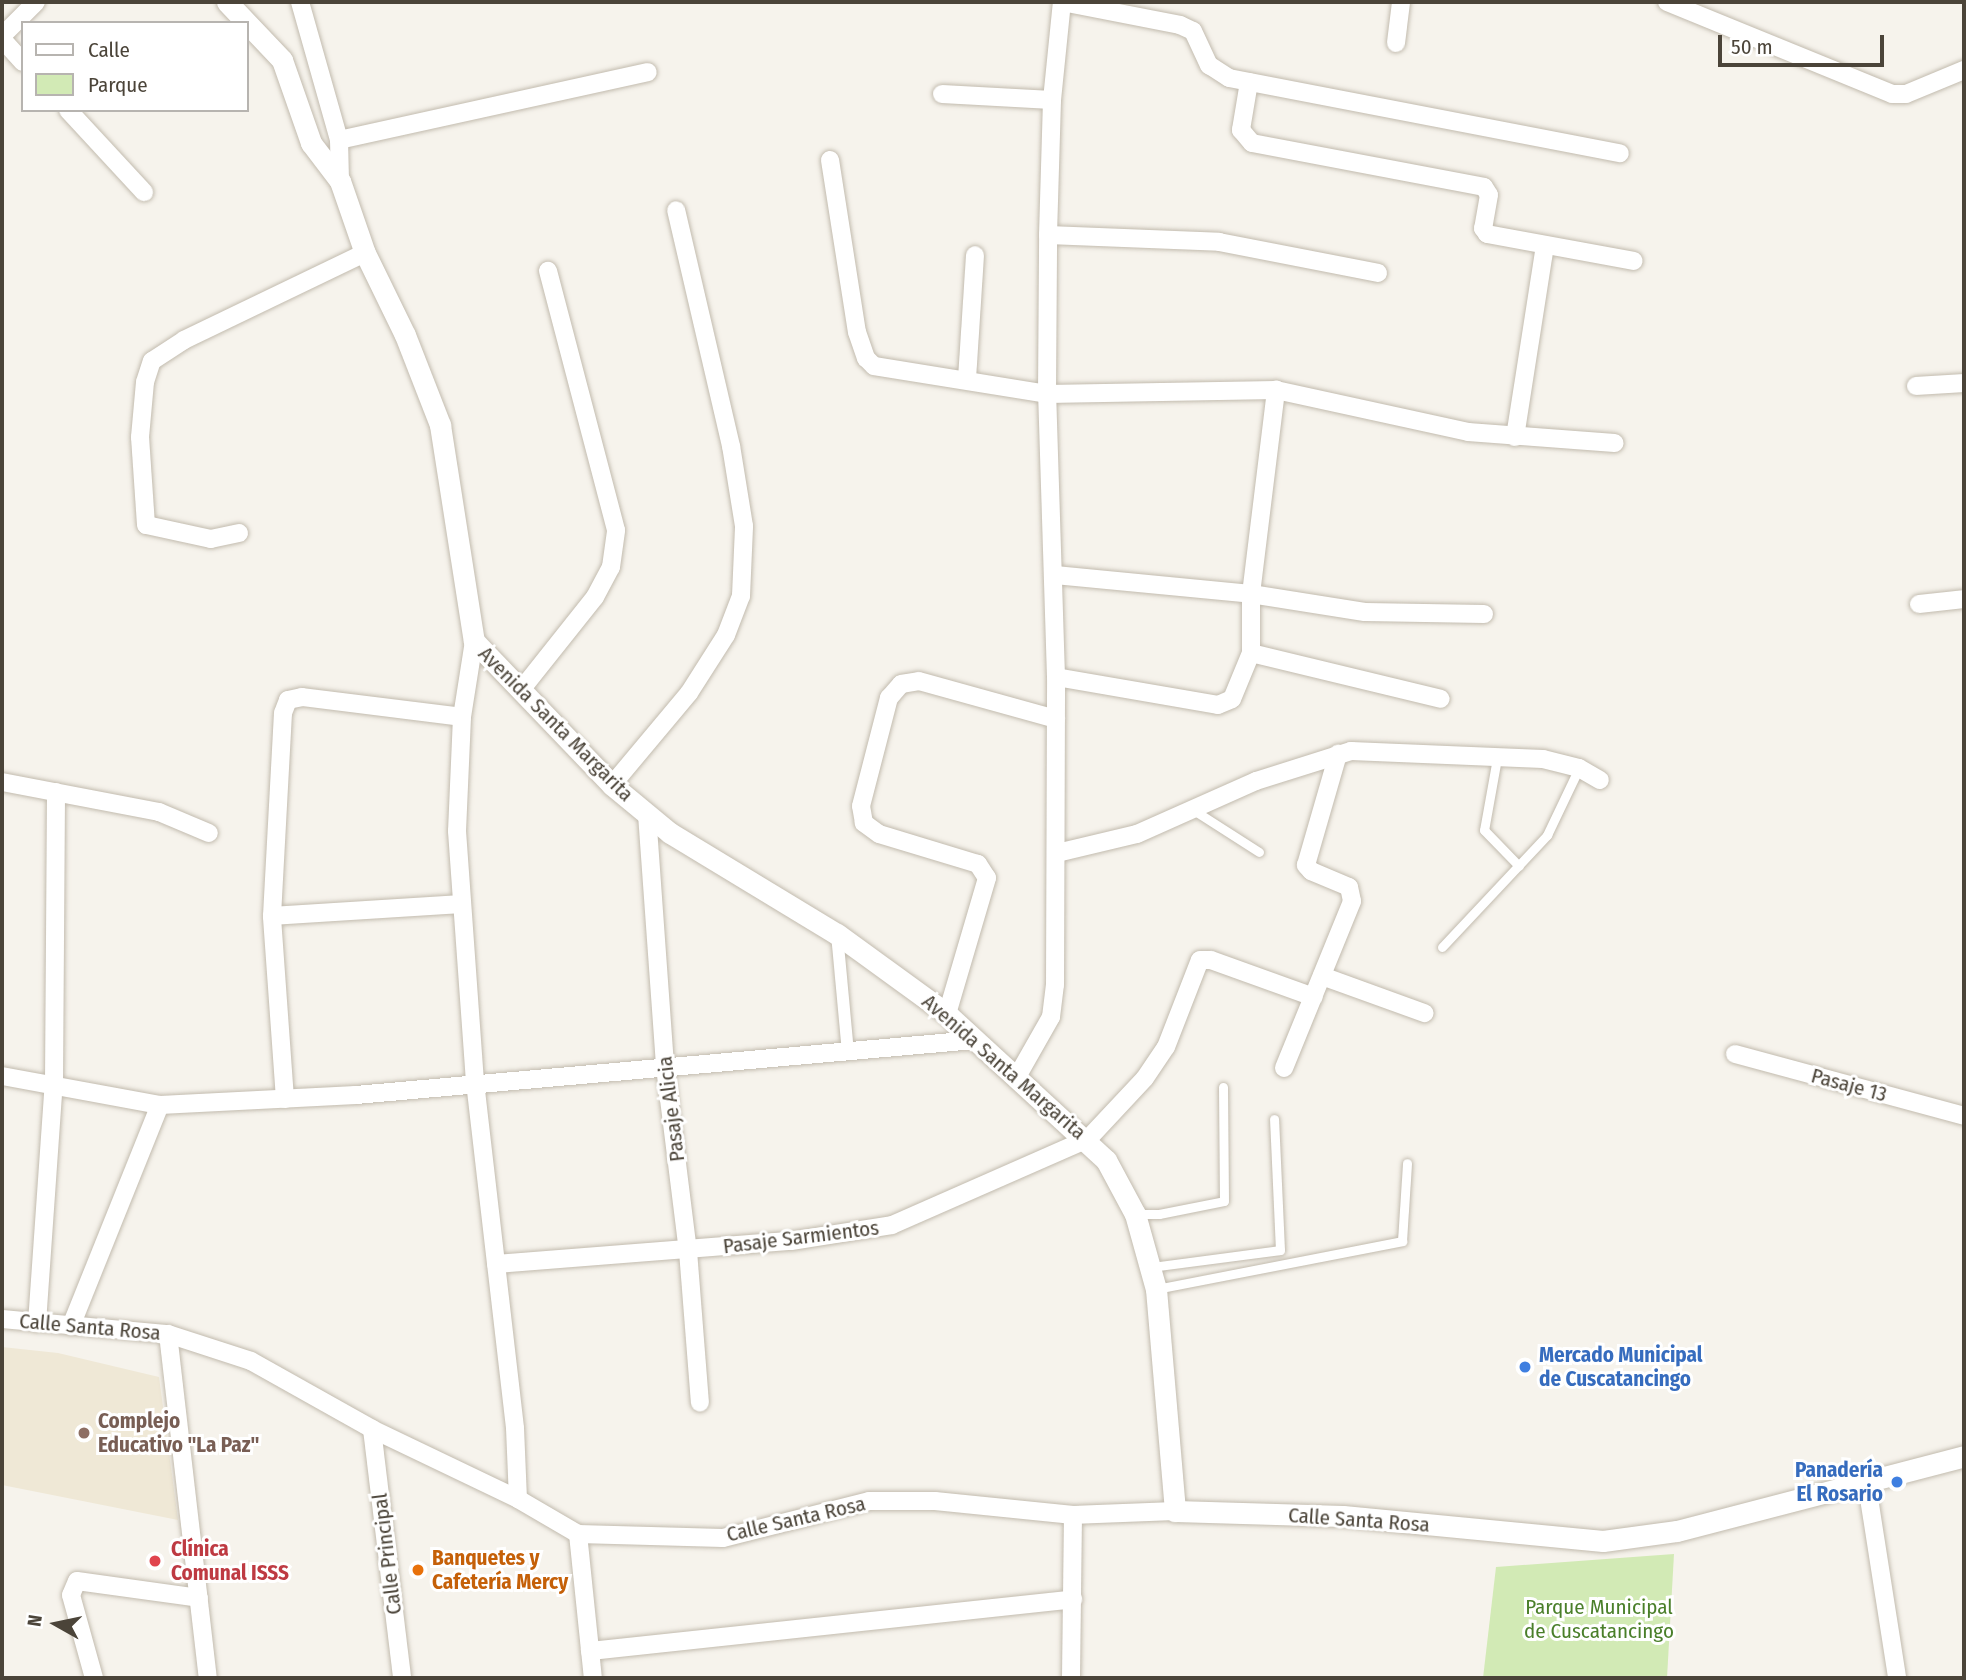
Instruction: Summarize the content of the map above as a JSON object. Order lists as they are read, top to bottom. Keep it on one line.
{"streets":{"street":["Avenida Santa Margarita","Pasaje 13","Pasaje Alicia","Pasaje Sarmientos","Calle Santa Rosa","Calle Principal"]},"crossings":[["Avenida Santa Margarita","Pasaje Alicia"],["Avenida Santa Margarita","Pasaje Sarmientos"],["Avenida Santa Margarita","Calle Santa Rosa"],["Pasaje Alicia","Pasaje Sarmientos"],["Calle Santa Rosa","Calle Principal"]],"parks":["Parque Municipal de Cuscatancingo"],"places":["Mercado Municipal de Cuscatancingo","Complejo Educativo \"La Paz\"","Panadería El Rosario","Clínica Comunal ISSS","Banquetes y Cafetería Mercy"],"legend":["Calle","Parque"],"scale_bar":"50 m","north":"left"}
